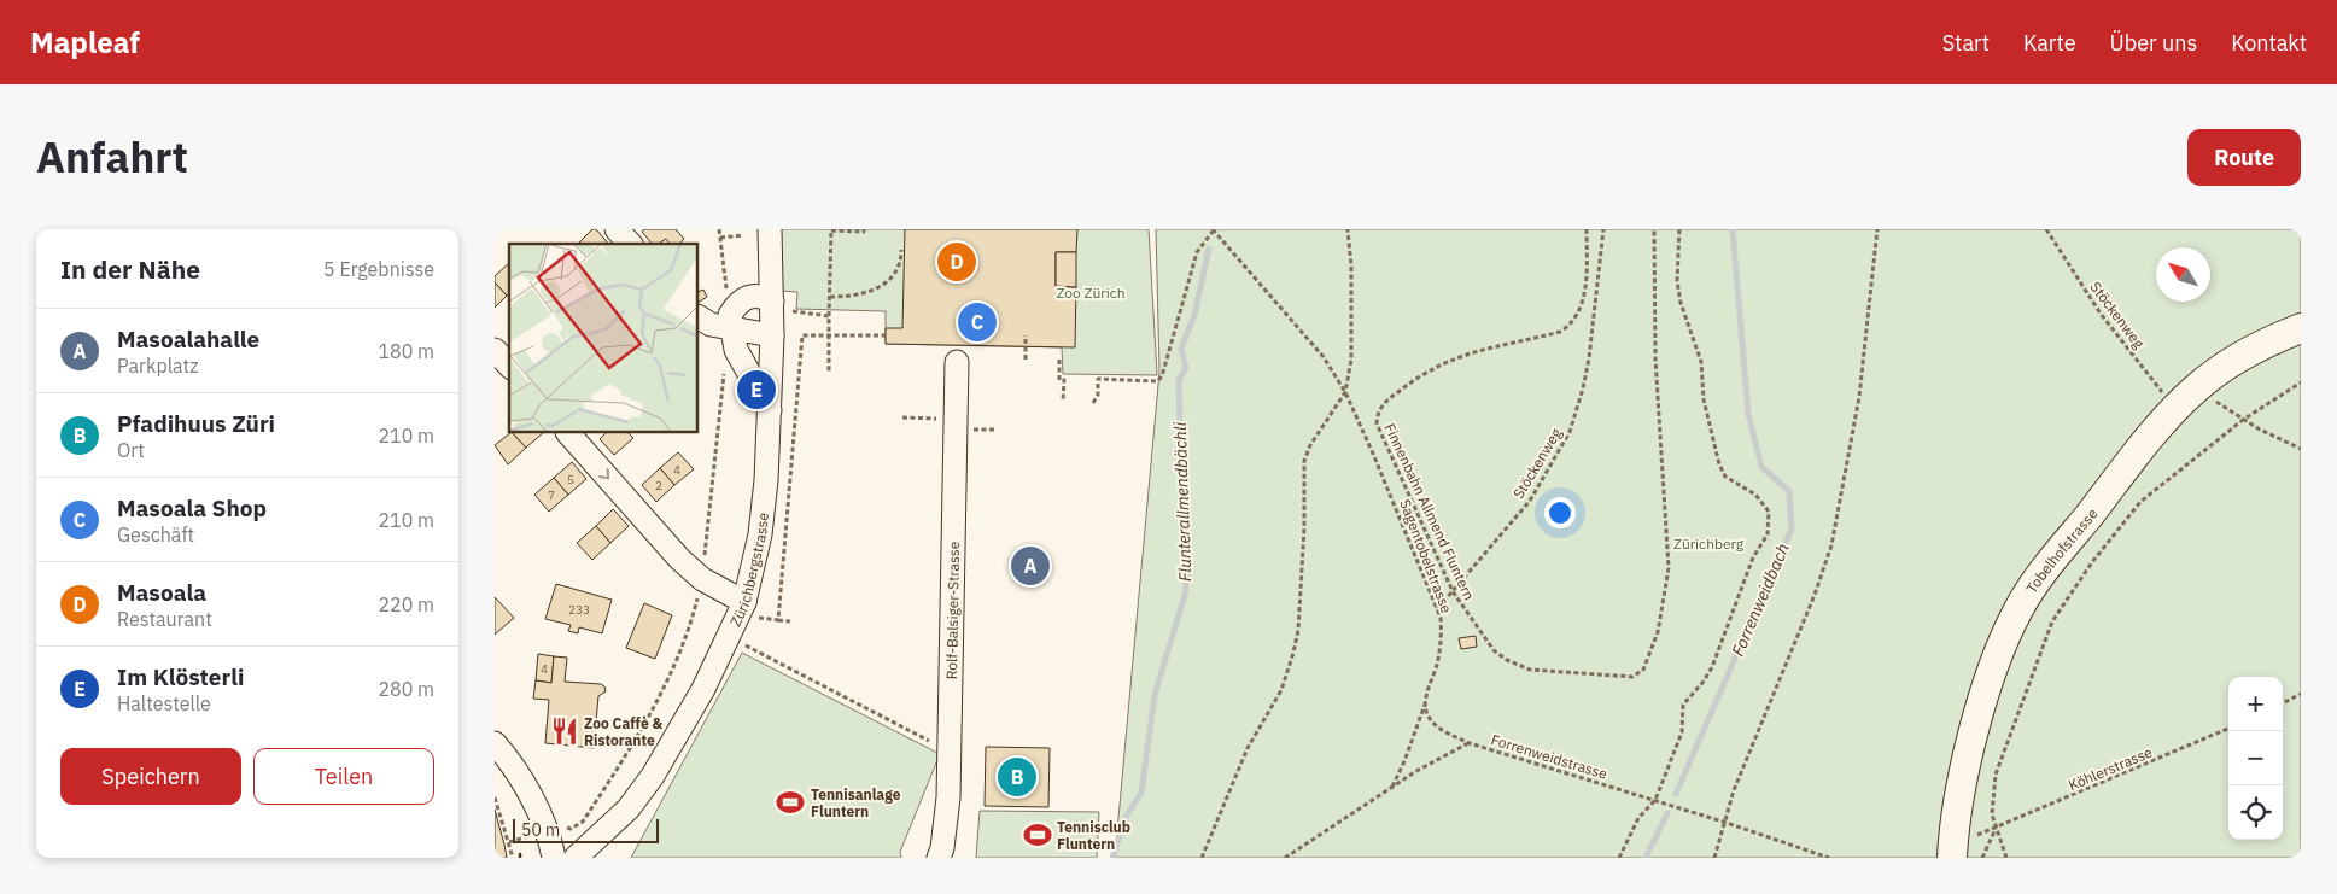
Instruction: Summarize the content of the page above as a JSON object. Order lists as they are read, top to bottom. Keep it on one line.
{"streets":{"main road":["Tobelhofstrasse"],"street":["Zürichbergstrasse","Rolf-Balsiger-Strasse"],"path":["Stöckenweg","Finnenbahn Allmend Fluntern","Sagentobelstrasse","Forrenweidstrasse","Köhlerstrasse"]},"crossings":[["Stöckenweg","Finnenbahn Allmend Fluntern"],["Stöckenweg","Tobelhofstrasse"],["Stöckenweg","Sagentobelstrasse"],["Sagentobelstrasse","Forrenweidstrasse"]],"water":["Flunterallmendbächli","Forrenweidbach"],"parks":["Zoo Zürich","Zürichberg"],"places":{"restaurant":["Zoo Caffè & Ristorante"],"sports":["Tennisanlage Fluntern","Tennisclub Fluntern"]},"house_numbers":["4","5","2","7","233","4"],"scale_bar":"50 m","north":"top left","page":{"header":"Mapleaf","nav":["Start","Karte","Über uns","Kontakt"],"title":"Anfahrt","buttons":["Route",["Speichern","Teilen"]],"heading":["In der Nähe","5 Ergebnisse"],"pins":["D","C","E","A","B"],"list":[{"mark":"A","name":"Masoalahalle","note":"Parkplatz","value":"180 m"},{"mark":"B","name":"Pfadihuus Züri","note":"Ort","value":"210 m"},{"mark":"C","name":"Masoala Shop","note":"Geschäft","value":"210 m"},{"mark":"D","name":"Masoala","note":"Restaurant","value":"220 m"},{"mark":"E","name":"Im Klösterli","note":"Haltestelle","value":"280 m"}],"map_buttons":["+","−"],"scale":"50 m"}}
